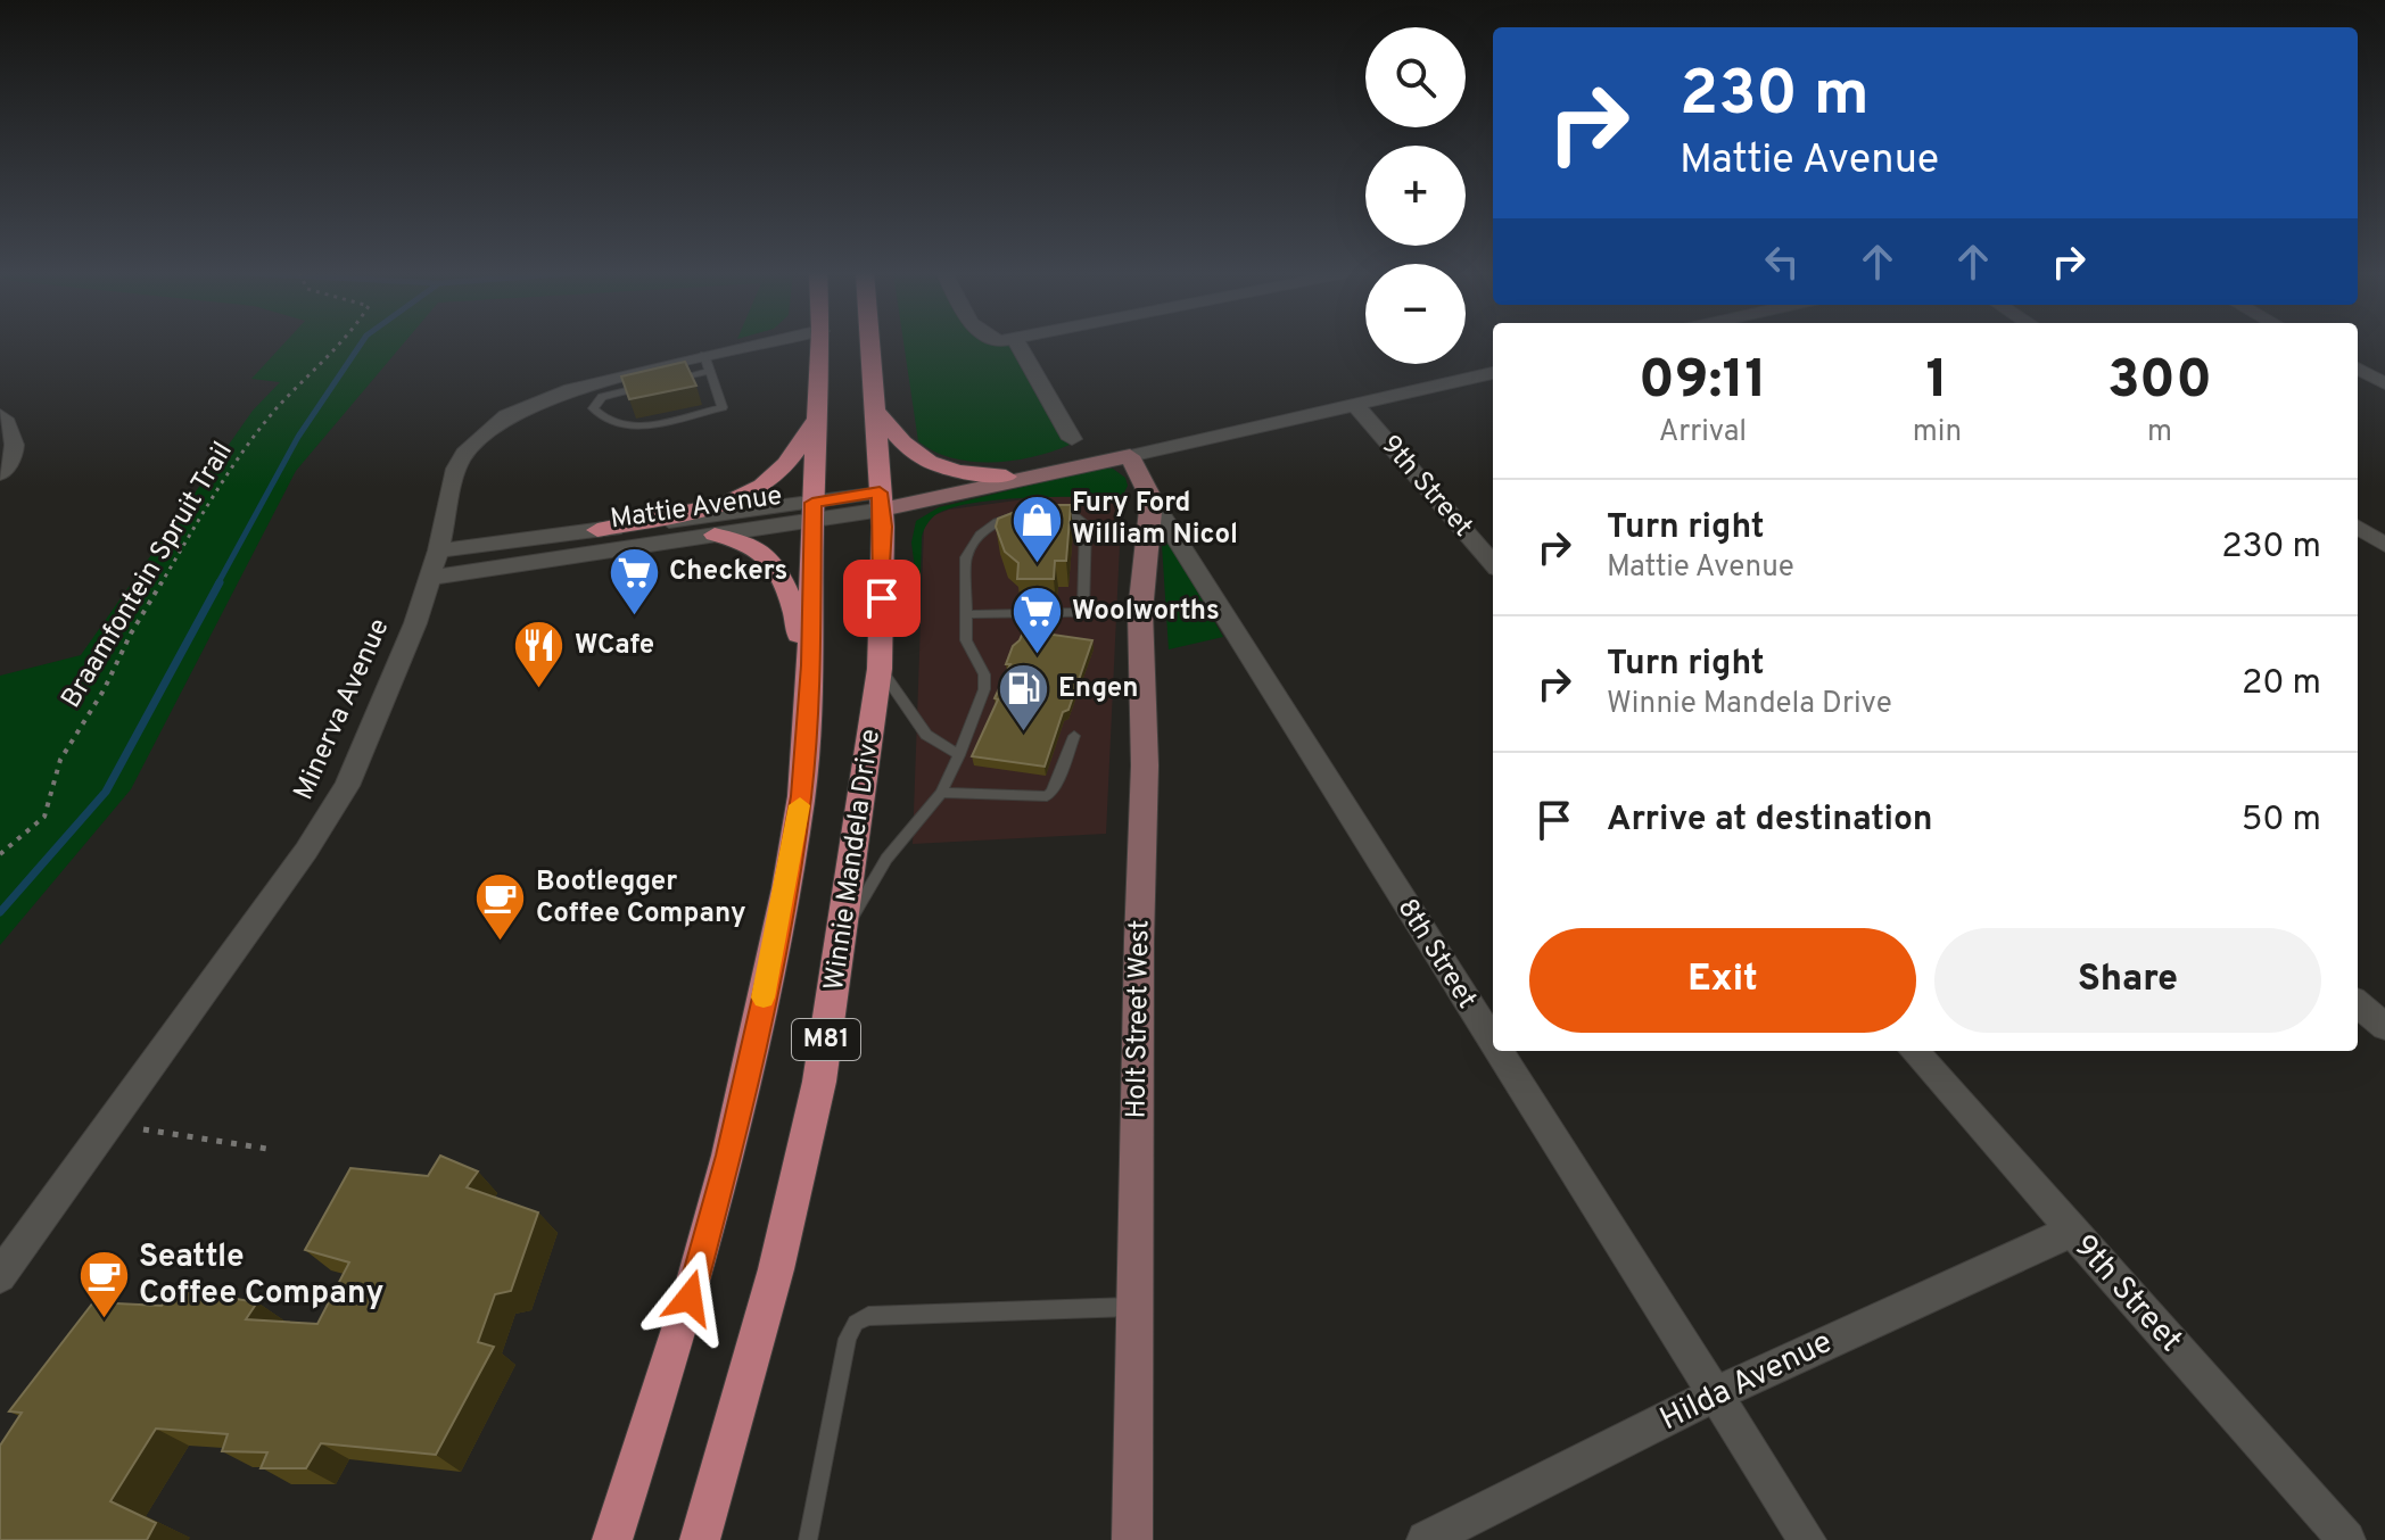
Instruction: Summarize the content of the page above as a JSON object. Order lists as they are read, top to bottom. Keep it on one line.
{"streets":{"main road":["Winnie Mandela Drive","M81"],"street":["9th Street","Mattie Avenue","Minerva Avenue","8th Street","Holt Street West","Hilda Avenue"],"path":["Braamfontein Spruit Trail"]},"crossings":[["9th Street","Mattie Avenue"],["9th Street","Hilda Avenue"],["Mattie Avenue","Minerva Avenue"],["Mattie Avenue","Winnie Mandela Drive"],["Mattie Avenue","8th Street"],["Mattie Avenue","M81"],["8th Street","Holt Street West"],["8th Street","Hilda Avenue"]],"places":{"shop":["Fury Ford William Nicol"],"supermarket":["Checkers","Woolworths"],"restaurant":["WCafe"],"fuel station":["Engen"],"cafe":["Bootlegger Coffee Company","Seattle Coffee Company"]},"page":{"map_buttons":["+","−"],"turn":["230 m","Mattie Avenue"],"eta":["09:11","Arrival","1","min","300","m"],"list":[{"name":"Turn right","note":"Mattie Avenue","value":"230 m"},{"name":"Turn right","note":"Winnie Mandela Drive","value":"20 m"},{"name":"Arrive at destination","value":"50 m"}],"buttons":["Exit","Share"]}}
